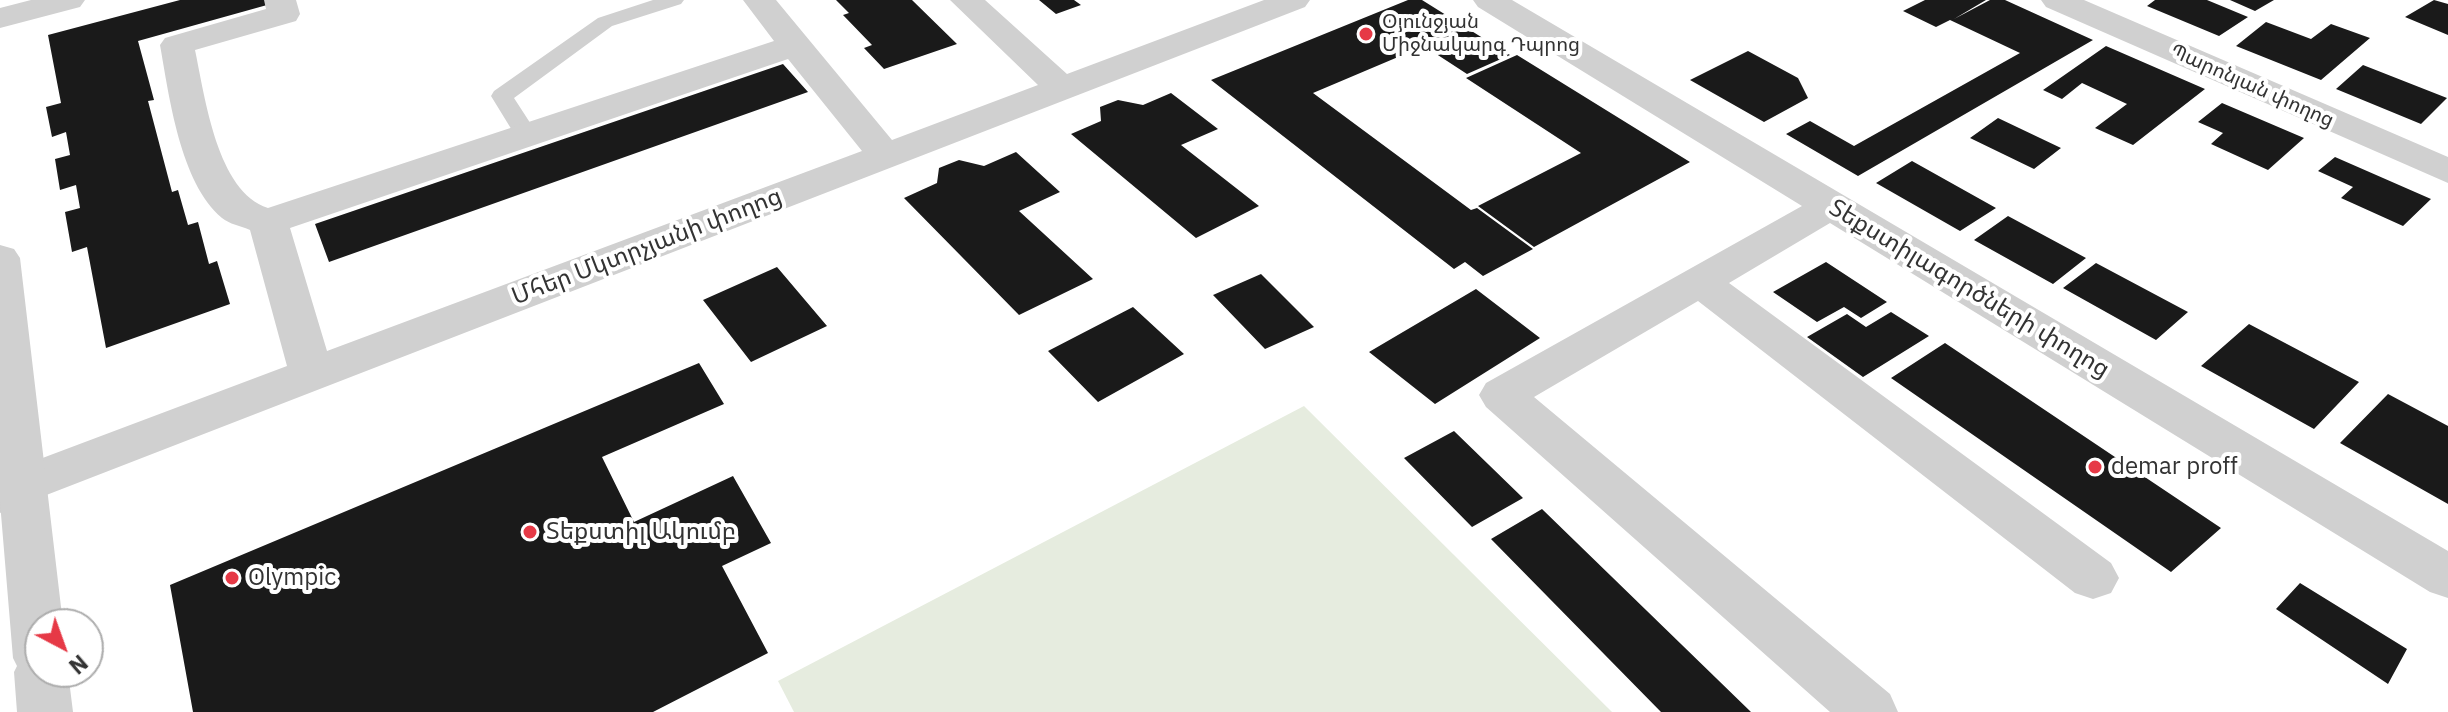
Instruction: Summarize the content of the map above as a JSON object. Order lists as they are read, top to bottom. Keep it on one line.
{"streets":{"street":["Պարոնյան փողոց","Մհեր Մկտրչյանի փողոց","Տեքստիլագործների փողոց"]},"places":["Օյունջյան Միջնակարգ Դպրոց","demar proff","Տեքստիլ Ակումբ","Olympic"],"north":"bottom right"}
